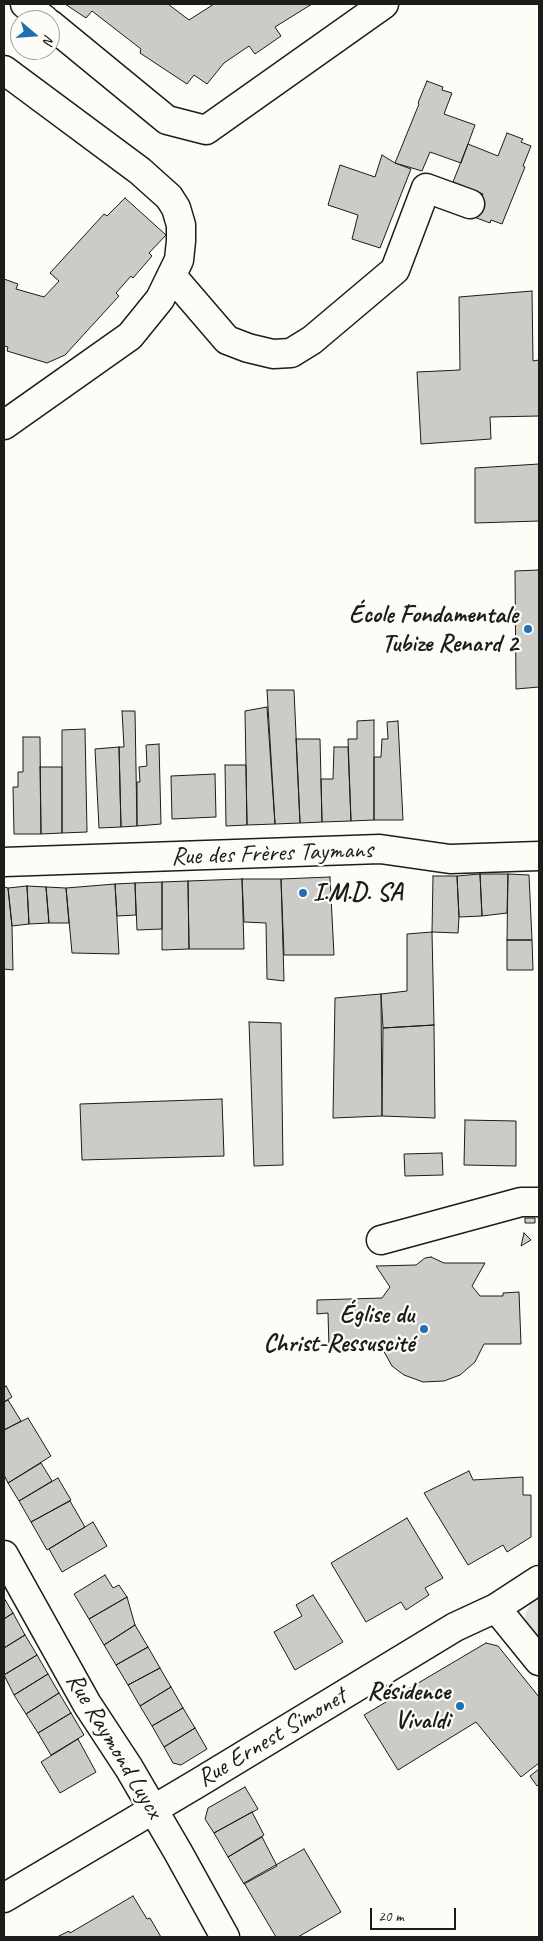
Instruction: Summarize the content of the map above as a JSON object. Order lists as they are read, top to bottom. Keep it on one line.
{"streets":{"street":["Rue des Frères Taymans","Rue Ernest Simonet","Rue Raymond Luycx"]},"crossings":[["Rue Ernest Simonet","Rue Raymond Luycx"]],"places":["École Fondamentale Tubize Renard 2","I.M.D. SA","Église du Christ-Ressuscité","Résidence Vivaldi"],"scale_bar":"20 m","north":"right"}
